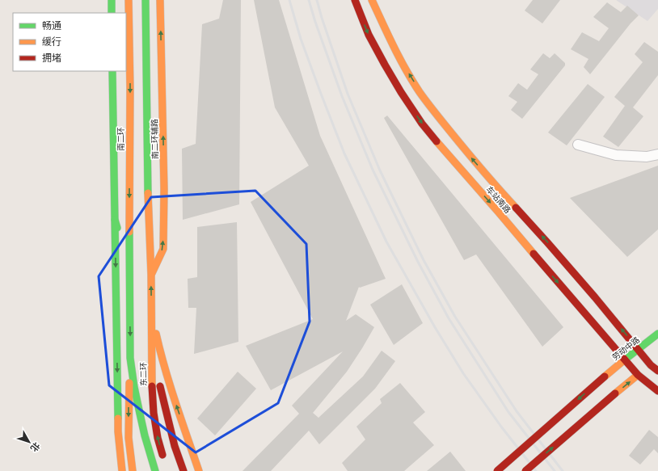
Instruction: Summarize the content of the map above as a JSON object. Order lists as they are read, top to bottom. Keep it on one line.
{"streets":{"main road":["南二环","南二环辅路","车站南路","劳动中路","东二环"]},"crossings":[["南二环","东二环"],["南二环辅路","东二环"],["车站南路","劳动中路"]],"legend":["畅通","缓行","拥堵"],"north":"bottom right"}
